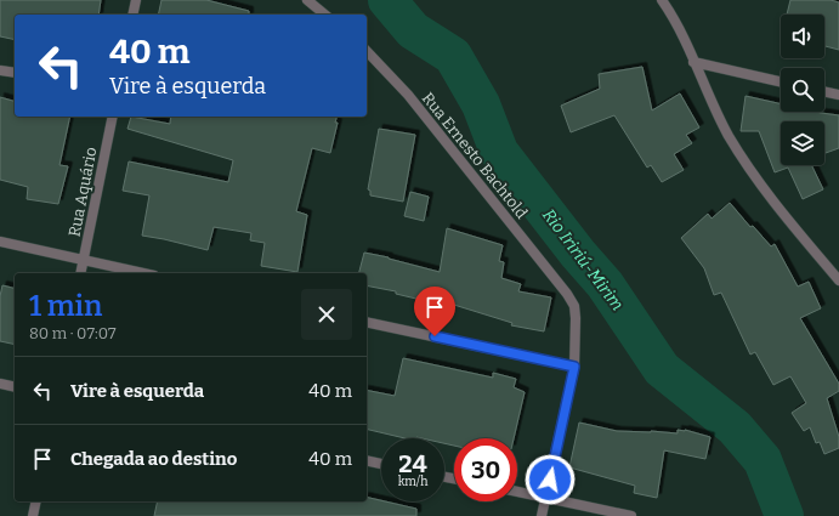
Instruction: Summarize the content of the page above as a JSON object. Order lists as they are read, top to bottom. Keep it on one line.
{"streets":{"street":["Rua Ernesto Bachtold","Rua Aquário"]},"water":["Rio Iririú-Mirim"],"page":{"turn":["40 m","Vire à esquerda"],"heading":["1 min","80 m · 07:07"],"list":[{"name":"Vire à esquerda","value":"40 m"},{"name":"Chegada ao destino","value":"40 m"}],"speed":"24 km/h","limit":"30"}}
